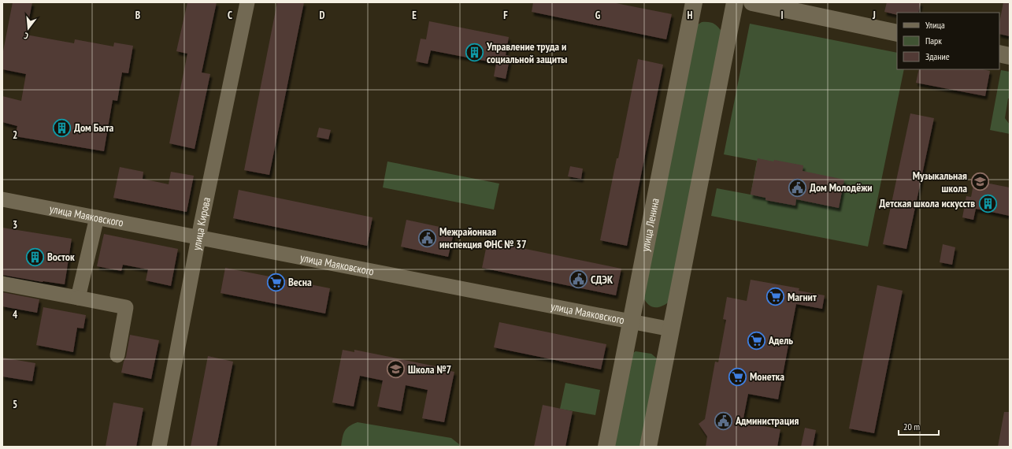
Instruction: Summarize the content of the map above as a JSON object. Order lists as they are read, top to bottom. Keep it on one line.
{"streets":{"main road":["улица Ленина"],"street":["улица Маяковского","улица Кирова"]},"crossings":[["улица Маяковского","улица Кирова"],["улица Маяковского","улица Ленина"]],"places":{"building":["Управление труда и социальной защиты","Дом Быта","Детская школа искусств","Восток"],"school or university":["Музыкальная школа","Школа №7"],"public building":["Дом Молодёжи","Межрайонная инспекция ФНС № 37","СДЭК","Администрация"],"supermarket":["Весна","Магнит","Адель","Монетка"]},"legend":["Улица","Парк","Здание"],"scale_bar":"20 m","north":"bottom","grid":{"columns":["B","C","D","E","F","G","H","I","J"],"rows":["2","3","4","5"]}}
